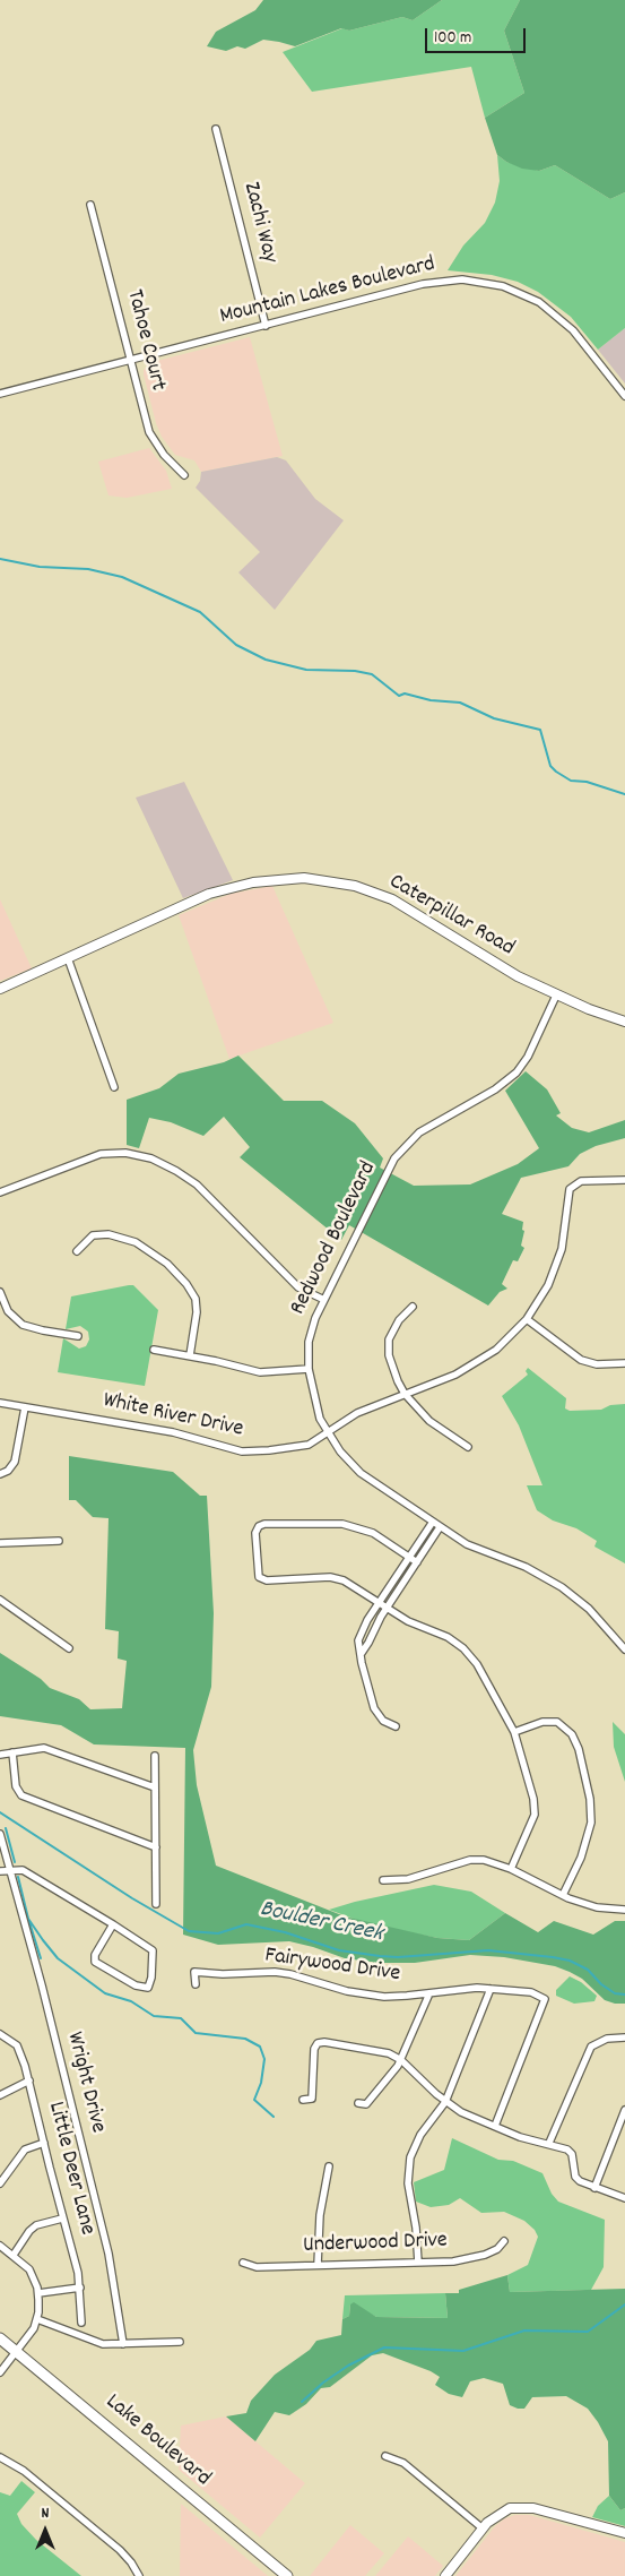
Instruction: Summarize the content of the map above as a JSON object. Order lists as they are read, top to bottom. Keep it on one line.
{"streets":{"main road":["Lake Boulevard"],"street":["Zachi Way","Mountain Lakes Boulevard","Tahoe Court","Caterpillar Road","Redwood Boulevard","White River Drive","Fairywood Drive","Wright Drive","Little Deer Lane","Underwood Drive"]},"crossings":[["Zachi Way","Mountain Lakes Boulevard"],["Mountain Lakes Boulevard","Tahoe Court"],["Caterpillar Road","Redwood Boulevard"],["Redwood Boulevard","White River Drive"]],"water":["Boulder Creek"],"scale_bar":"100 m","north":"top"}
